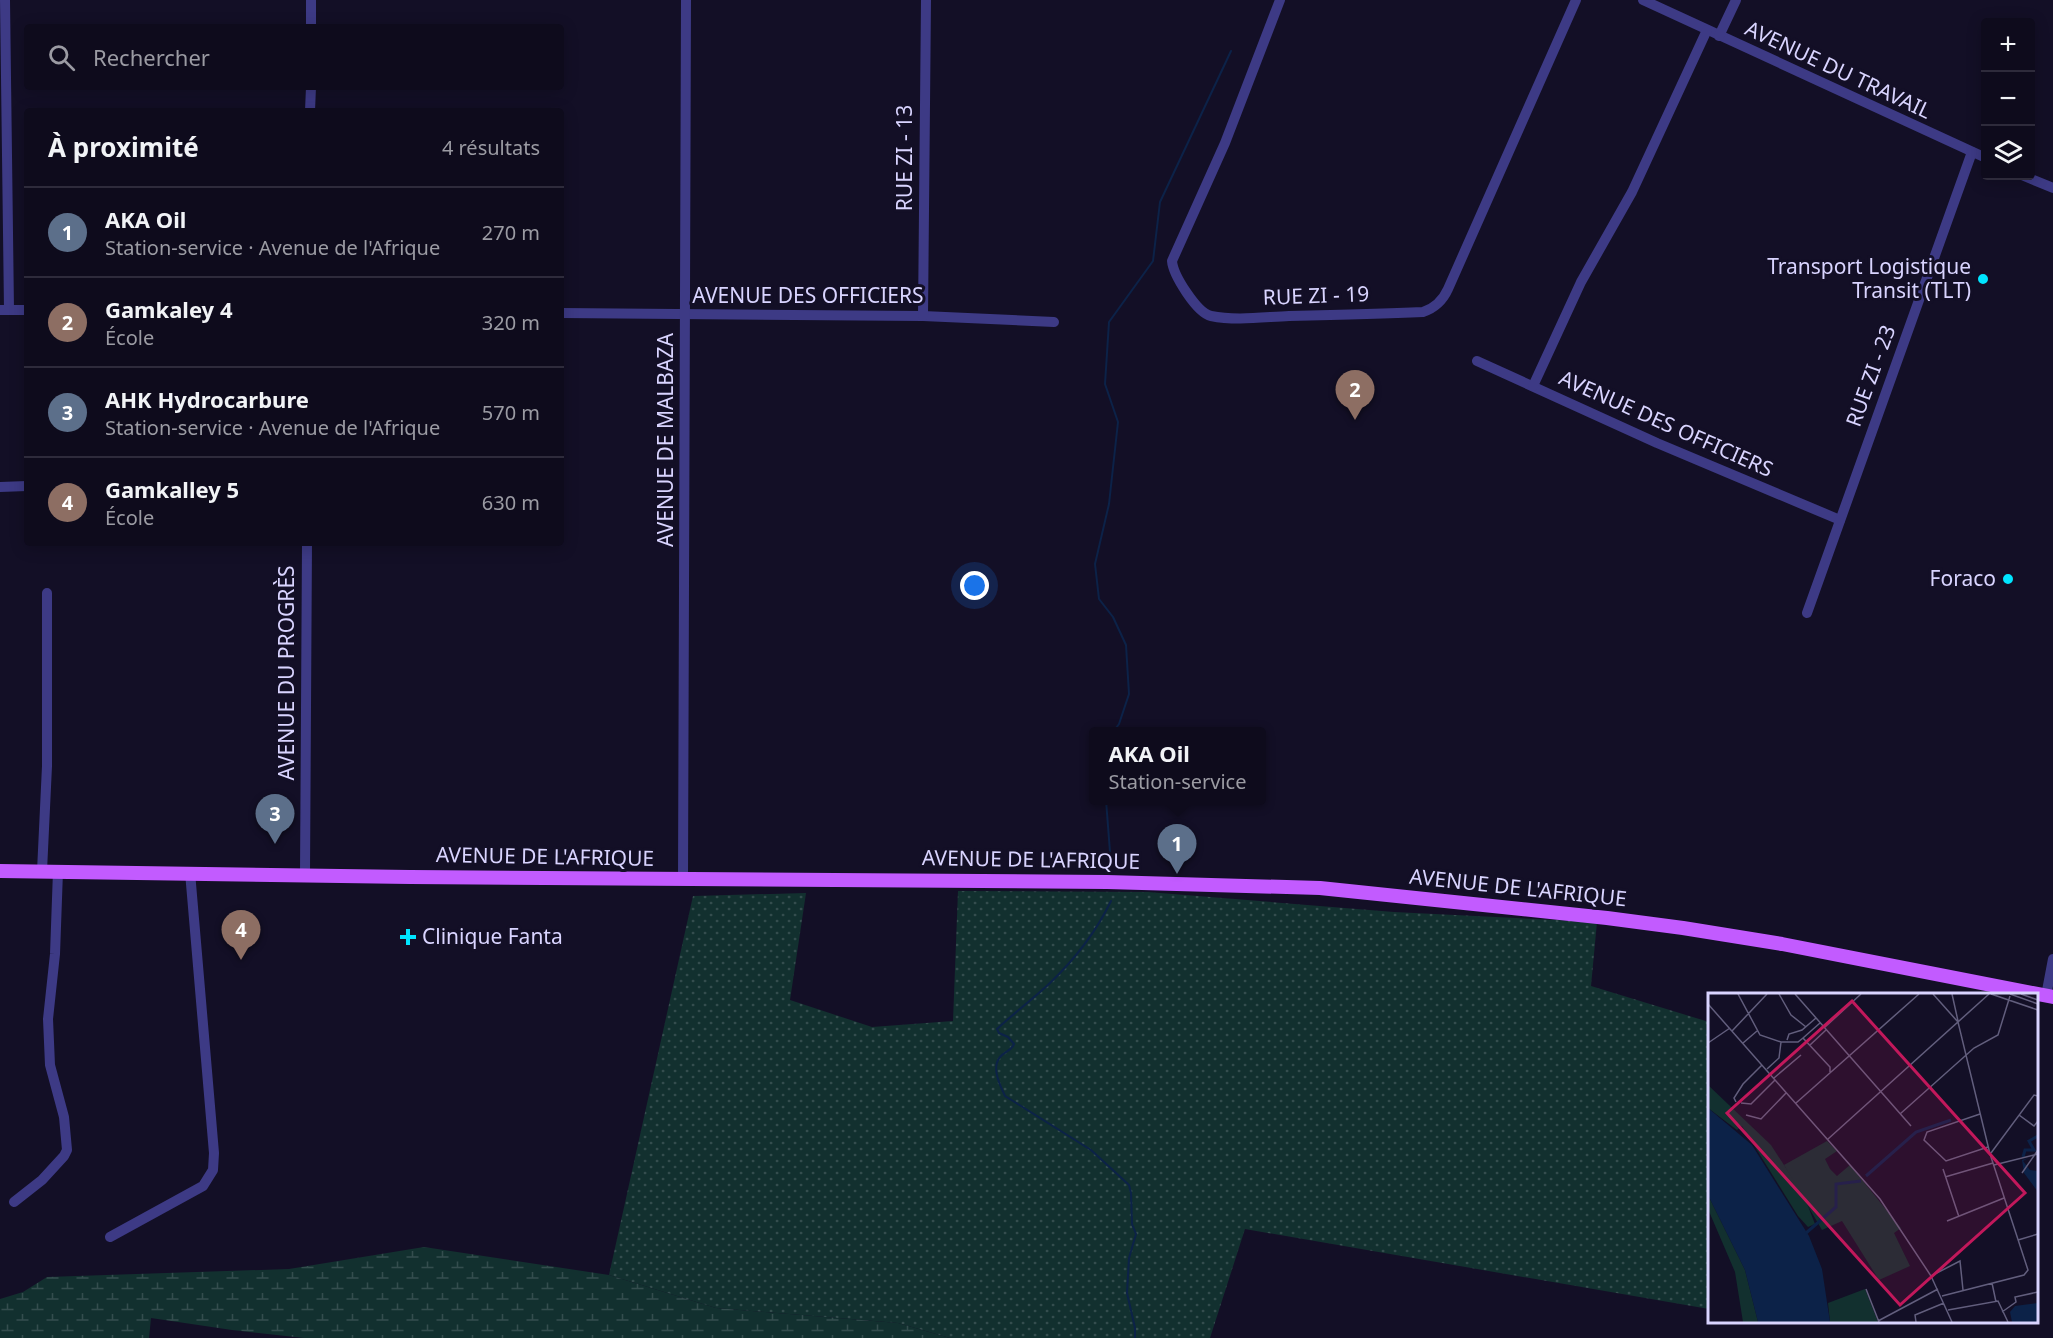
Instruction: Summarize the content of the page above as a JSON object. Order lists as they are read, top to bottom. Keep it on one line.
{"streets":{"main road":["AVENUE DE L'AFRIQUE"],"street":["AVENUE DU TRAVAIL","RUE ZI - 13","AVENUE DES OFFICIERS","RUE ZI - 19","RUE ZI - 23","AVENUE DE MALBAZA","AVENUE DU PROGRÈS"]},"crossings":[["AVENUE DU TRAVAIL","RUE ZI - 23"],["RUE ZI - 13","AVENUE DES OFFICIERS"],["AVENUE DES OFFICIERS","RUE ZI - 23"],["AVENUE DES OFFICIERS","AVENUE DE MALBAZA"],["AVENUE DE MALBAZA","AVENUE DE L'AFRIQUE"],["AVENUE DU PROGRÈS","AVENUE DE L'AFRIQUE"]],"places":{"other":["Transport Logistique Transit (TLT)","Foraco"],"health":["Clinique Fanta"]},"page":{"map_buttons":["+","−"],"search":"Rechercher","heading":["À proximité","4 résultats"],"list":[{"mark":"1","name":"AKA Oil","note":"Station-service · Avenue de l'Afrique","value":"270 m"},{"mark":"2","name":"Gamkaley 4","note":"École","value":"320 m"},{"mark":"3","name":"AHK Hydrocarbure","note":"Station-service · Avenue de l'Afrique","value":"570 m"},{"mark":"4","name":"Gamkalley 5","note":"École","value":"630 m"}],"pins":["2","3","1","4"],"popup":["AKA Oil","Station-service"]}}
